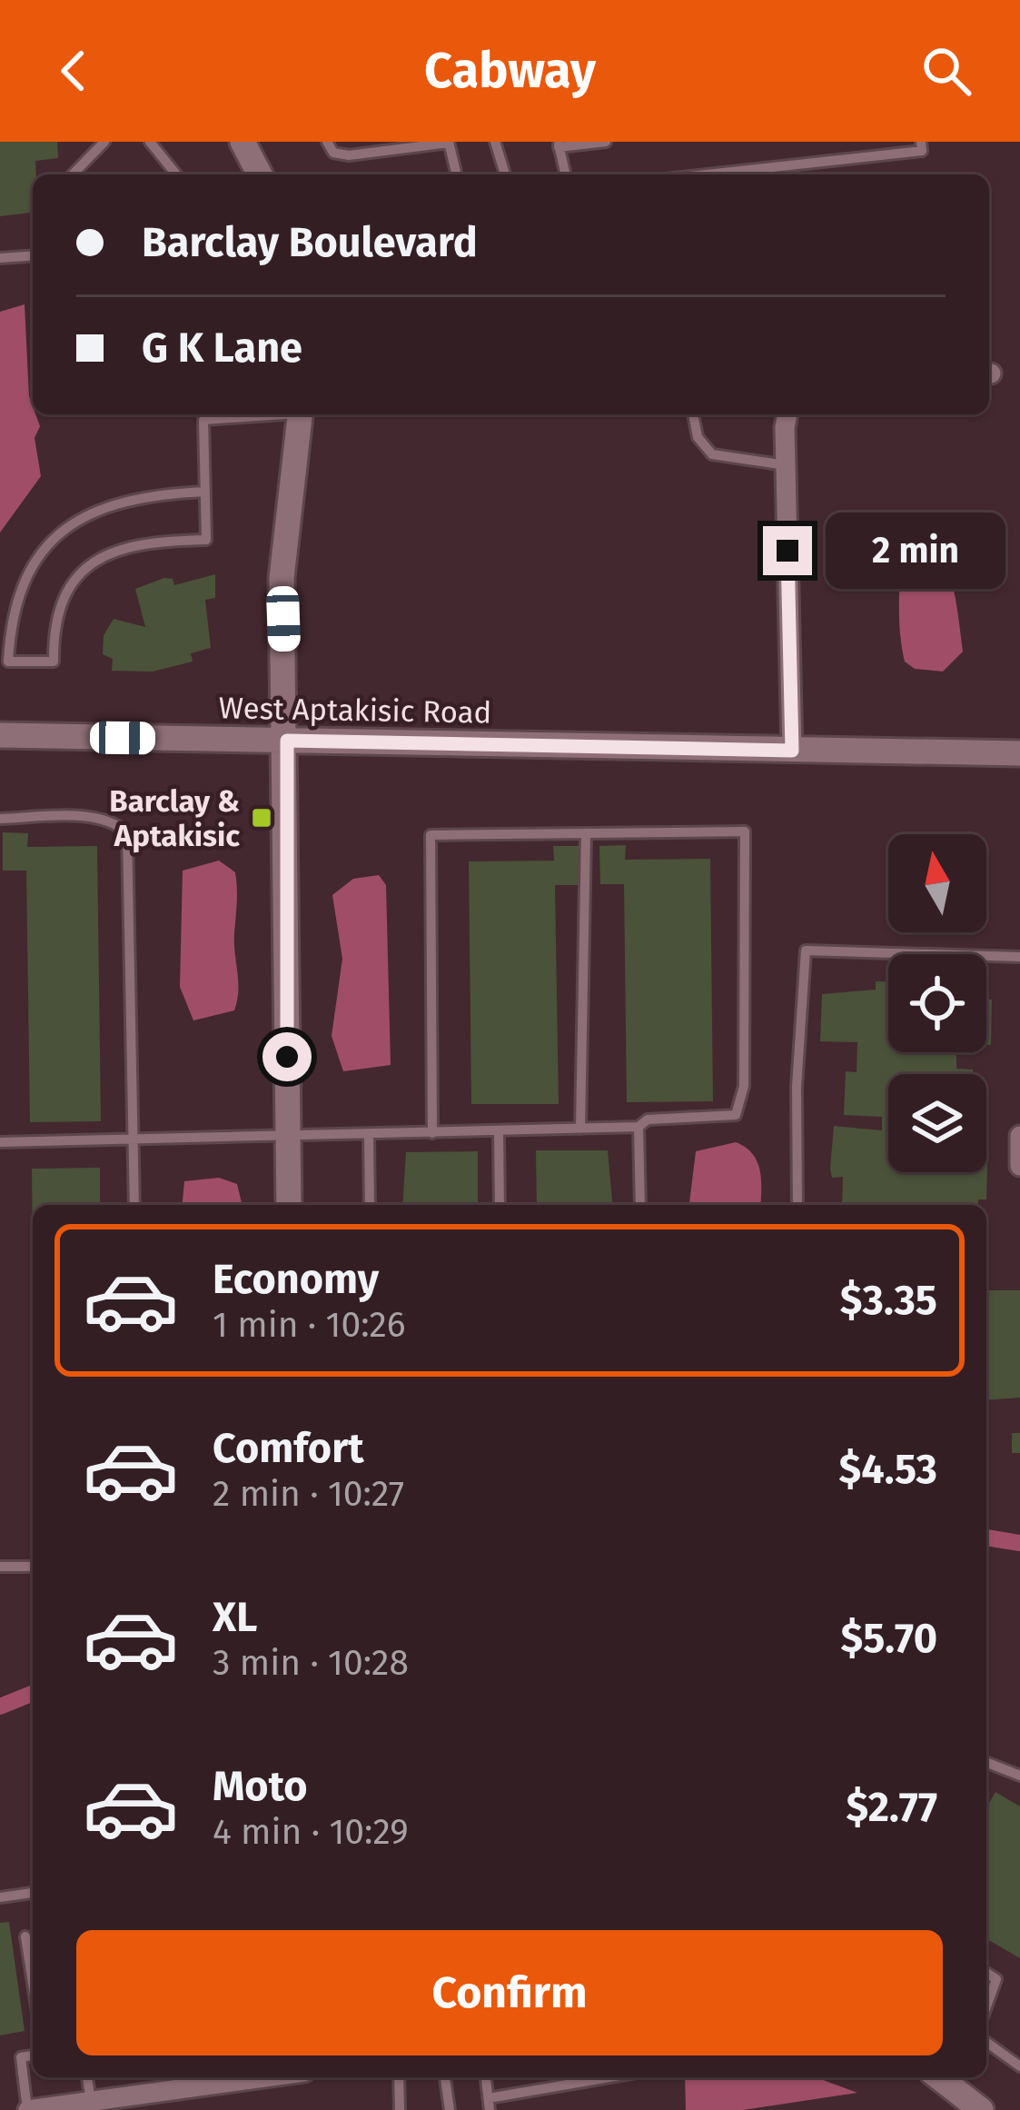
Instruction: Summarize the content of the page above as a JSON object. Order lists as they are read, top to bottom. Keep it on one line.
{"streets":{"main road":["West Aptakisic Road"]},"places":{"transit":["Barclay & Aptakisic"]},"north":"top","page":{"header":"Cabway","banner":["Barclay Boulevard","G K Lane"],"bubble":"2 min","list":[{"name":"Economy","note":"1 min · 10:26","value":"$3.35"},{"name":"Comfort","note":"2 min · 10:27","value":"$4.53"},{"name":"XL","note":"3 min · 10:28","value":"$5.70"},{"name":"Moto","note":"4 min · 10:29","value":"$2.77"}],"buttons":"Confirm"}}
